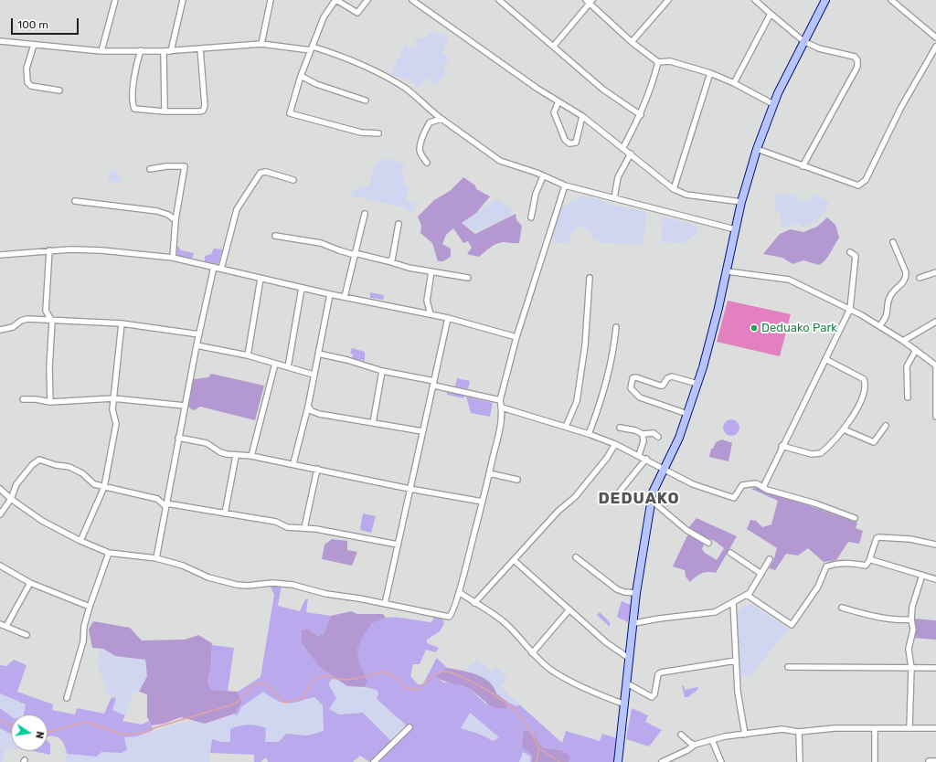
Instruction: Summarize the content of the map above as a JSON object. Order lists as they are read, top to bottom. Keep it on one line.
{"districts":["DEDUAKO"],"places":["Deduako Park"],"scale_bar":"100 m","north":"right"}
